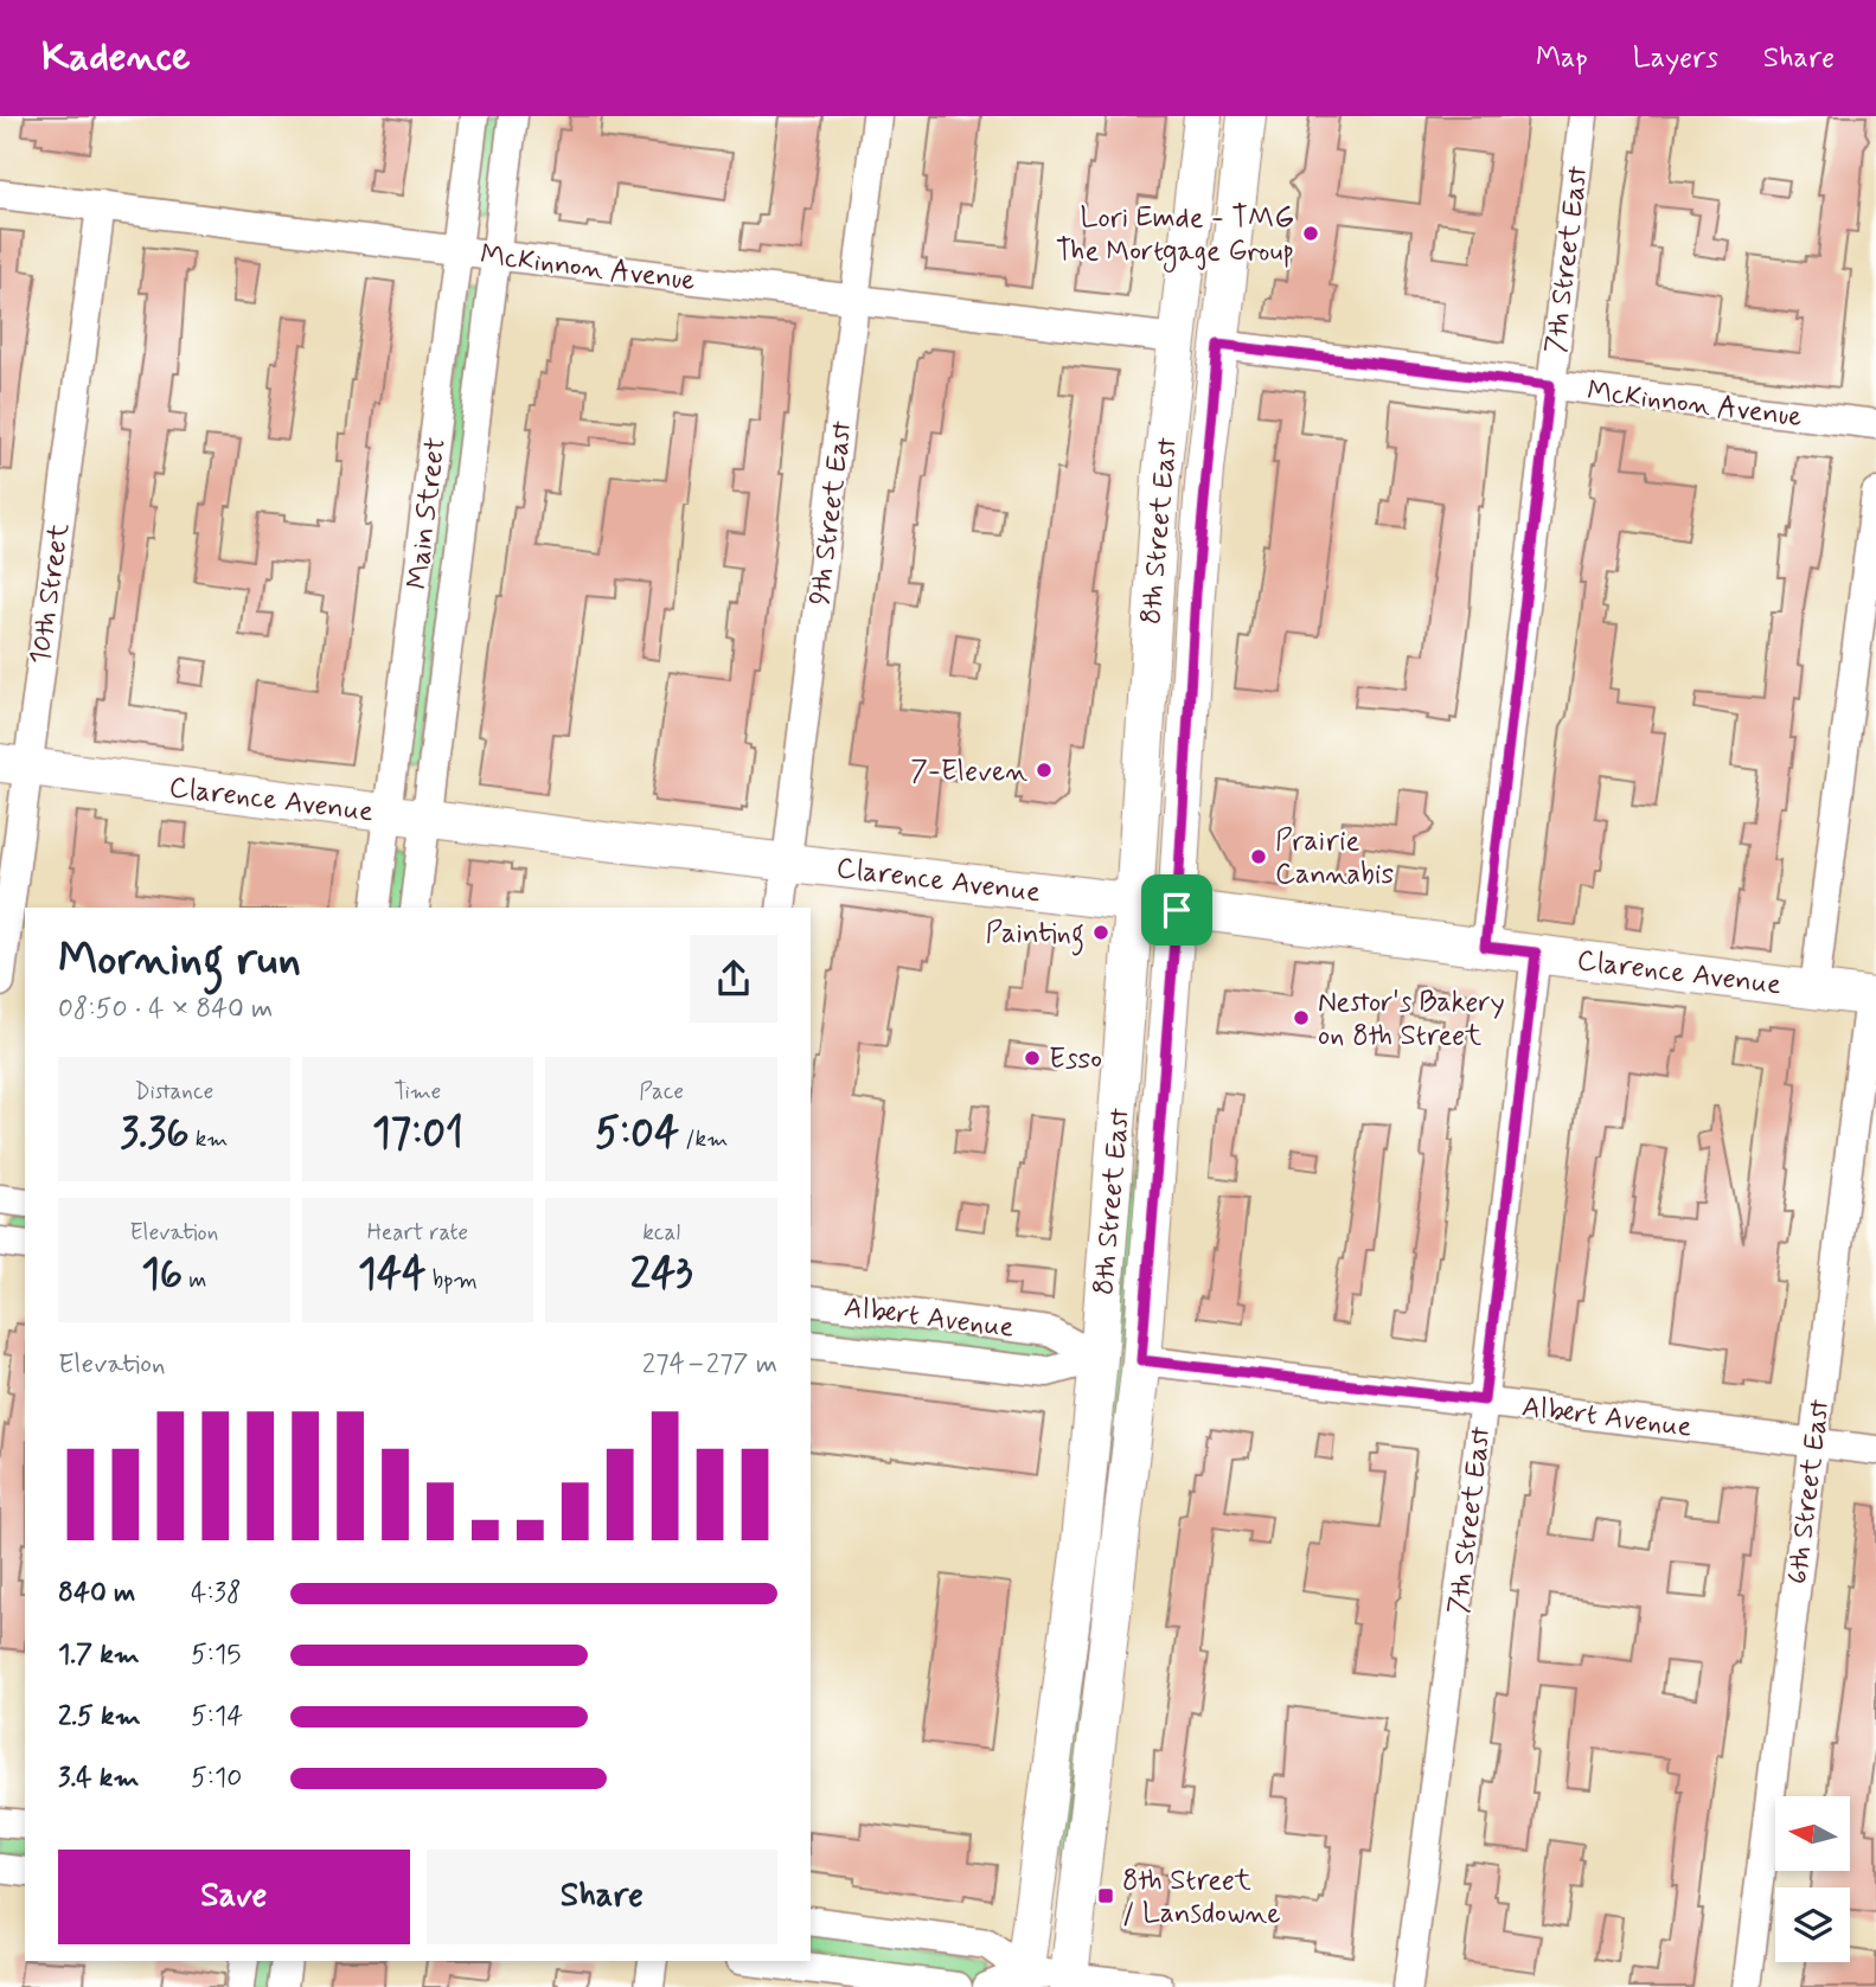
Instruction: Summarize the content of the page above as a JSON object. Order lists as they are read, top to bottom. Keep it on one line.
{"streets":{"main road":["8th Street East","Clarence Avenue"],"street":["7th Street East","McKinnon Avenue","Main Street","9th Street East","10th Street","Albert Avenue","6th Street East"]},"crossings":[["7th Street East","McKinnon Avenue"],["7th Street East","Clarence Avenue"],["7th Street East","Albert Avenue"],["McKinnon Avenue","Main Street"],["McKinnon Avenue","9th Street East"],["McKinnon Avenue","8th Street East"],["McKinnon Avenue","10th Street"],["Main Street","Clarence Avenue"],["9th Street East","Clarence Avenue"],["8th Street East","Clarence Avenue"],["8th Street East","Albert Avenue"],["10th Street","Clarence Avenue"],["Clarence Avenue","6th Street East"],["Albert Avenue","6th Street East"]],"places":{"other":["Lori Emde - TMG The Mortgage Group","7-Eleven","Prairie Cannabis","Painting","Nestor's Bakery on 8th Street","Esso"],"transit":["8th Street / Lansdowne"]},"north":"left","page":{"header":"Kadence","nav":["Map","Layers","Share"],"heading":["Morning run","08:50 · 4 × 840 m"],"stats":[["Distance","3.36 km"],["Time","17:01"],["Pace","5:04 /km"],["Elevation","16 m"],["Heart rate","144 bpm"],["kcal","243"]],"chart":["Elevation","274–277 m"],"list":[{"name":"840 m","note":"4:38"},{"name":"1.7 km","note":"5:15"},{"name":"2.5 km","note":"5:14"},{"name":"3.4 km","note":"5:10"}],"buttons":["Save","Share"]}}
